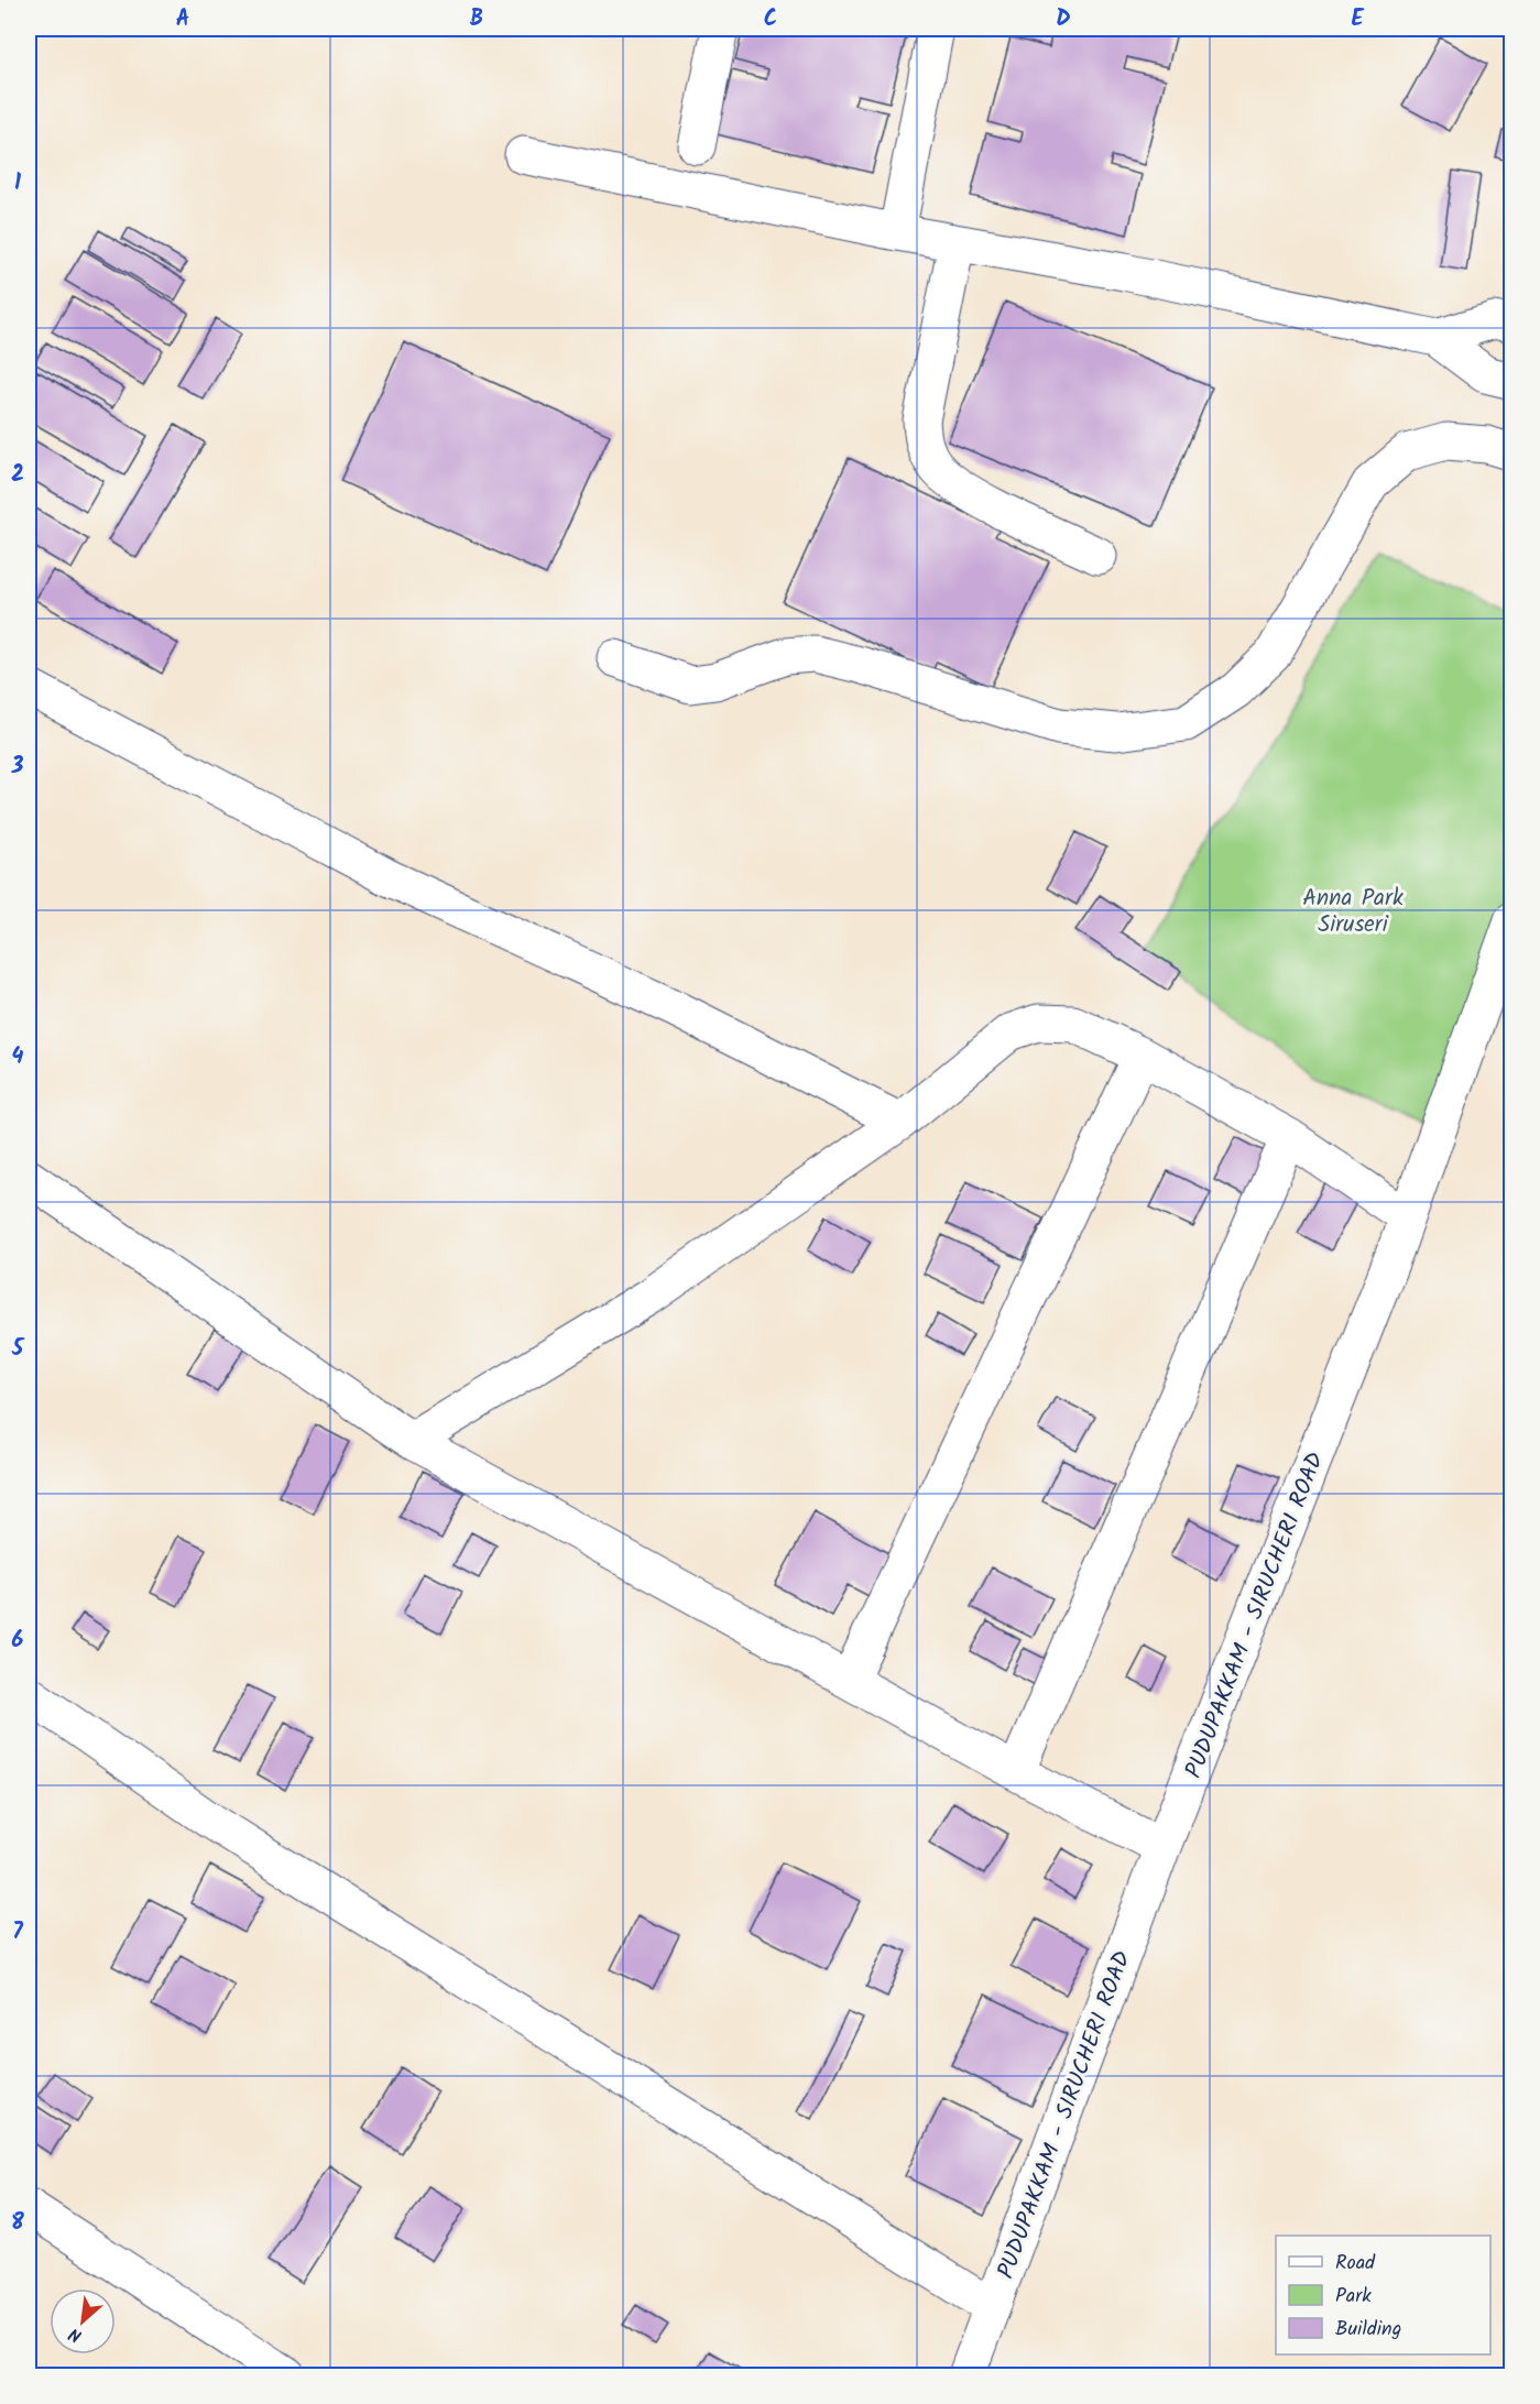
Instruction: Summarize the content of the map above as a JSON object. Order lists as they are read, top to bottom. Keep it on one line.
{"streets":{"street":["PUDUPAKKAM - SIRUCHERI ROAD"]},"parks":["Anna Park Siruseri"],"legend":["Road","Park","Building"],"north":"bottom left","grid":{"columns":["A","B","C","D","E"],"rows":["1","2","3","4","5","6","7","8"]}}
